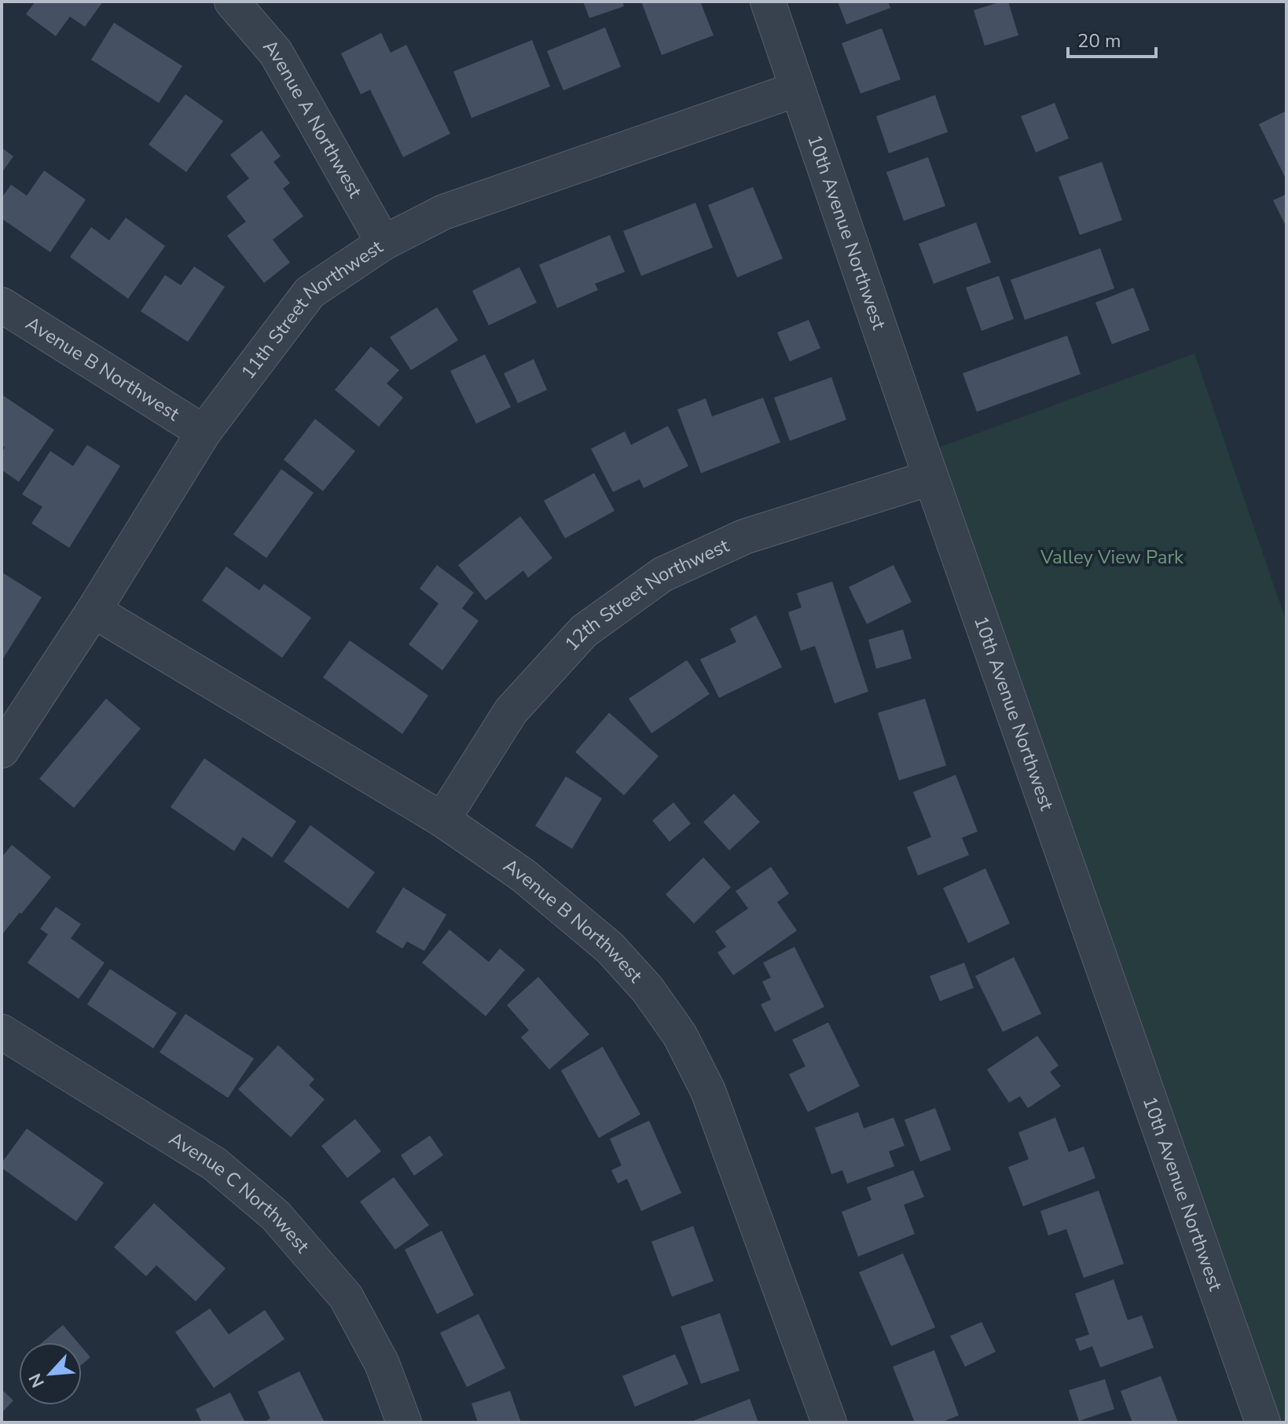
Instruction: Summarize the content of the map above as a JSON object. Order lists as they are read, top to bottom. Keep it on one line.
{"streets":{"street":["Avenue A Northwest","10th Avenue Northwest","11th Street Northwest","Avenue B Northwest","12th Street Northwest","Avenue C Northwest"]},"crossings":[["Avenue A Northwest","11th Street Northwest"],["10th Avenue Northwest","11th Street Northwest"],["10th Avenue Northwest","12th Street Northwest"],["11th Street Northwest","Avenue B Northwest"],["Avenue B Northwest","12th Street Northwest"]],"parks":["Valley View Park"],"scale_bar":"20 m","north":"bottom left"}
